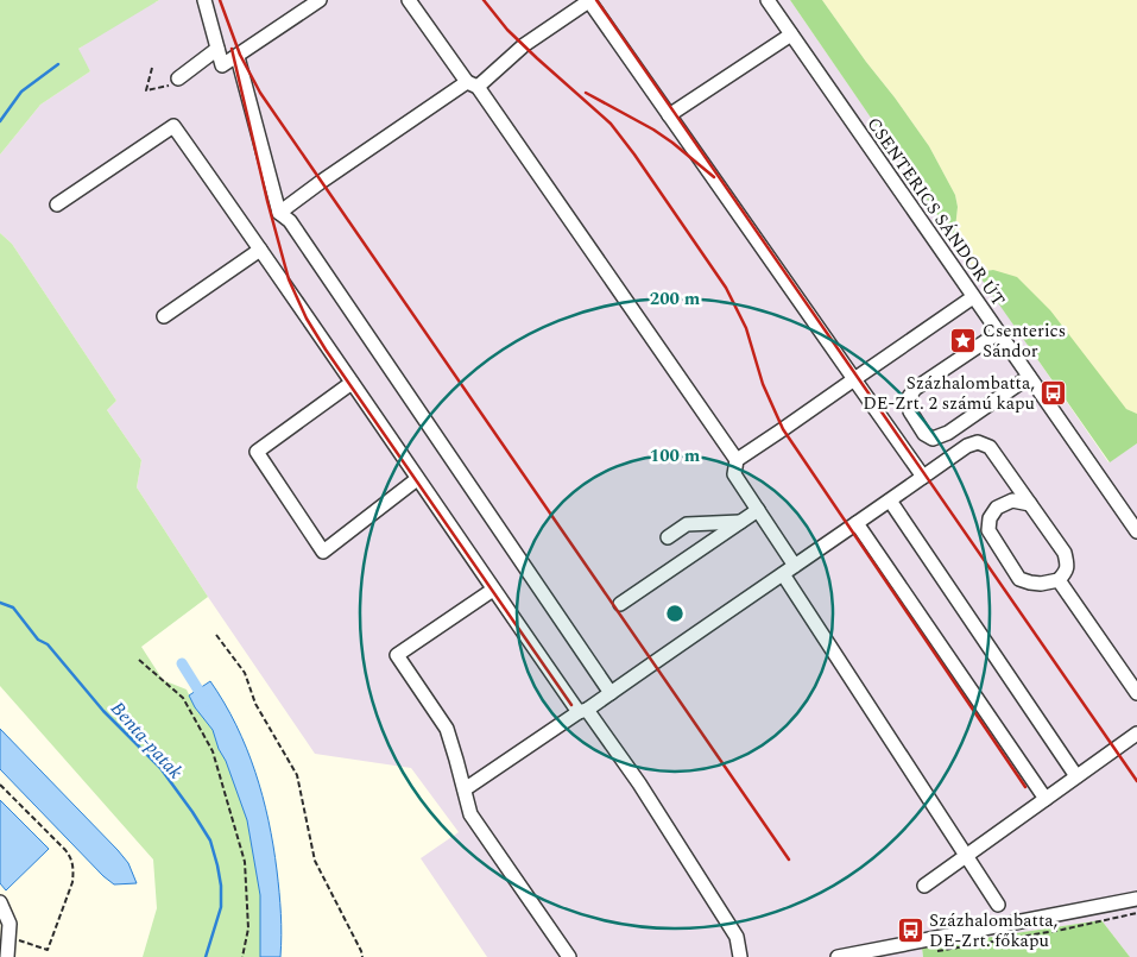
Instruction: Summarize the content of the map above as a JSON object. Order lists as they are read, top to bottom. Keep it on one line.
{"streets":{"street":["CSENTERICS SÁNDOR ÚT"]},"water":["Benta-patak"],"places":{"place":["Csenterics Sándor"],"bus stop":["Százhalombatta, DE-Zrt. 2 számú kapu","Százhalombatta, DE-Zrt. főkapu"]},"rings":["200 m","100 m"]}
